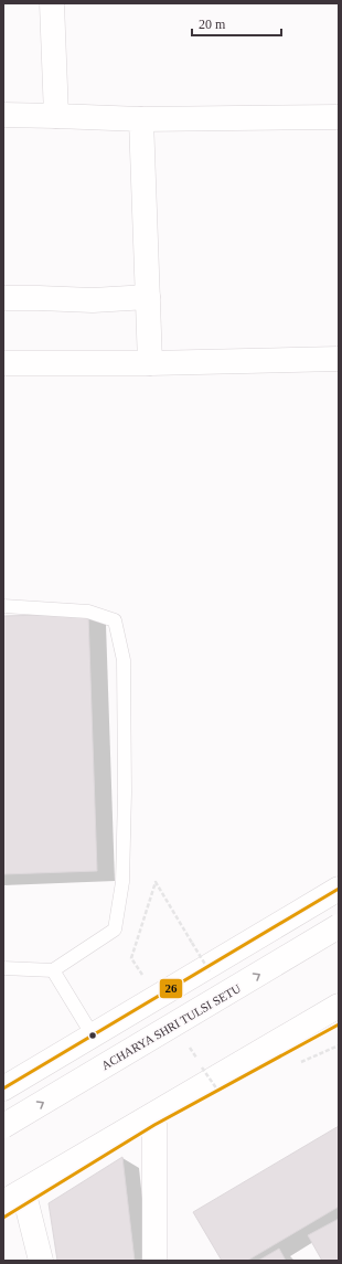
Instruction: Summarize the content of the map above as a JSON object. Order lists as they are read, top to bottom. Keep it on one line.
{"streets":{"main road":["ACHARYA SHRI TULSI SETU"]},"lines":["transit line 26"],"scale_bar":"20 m"}
